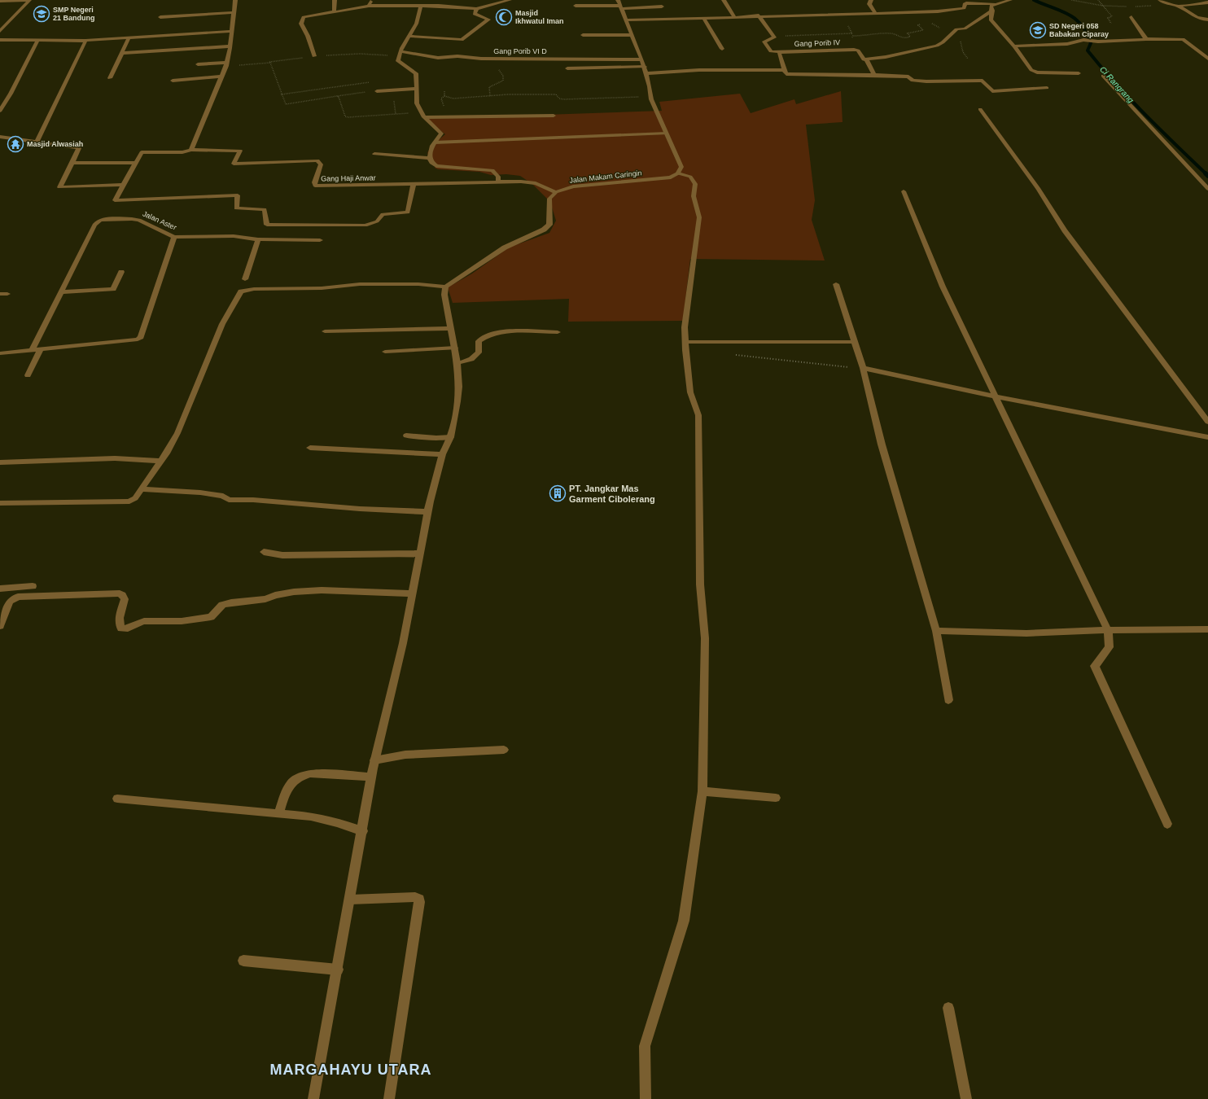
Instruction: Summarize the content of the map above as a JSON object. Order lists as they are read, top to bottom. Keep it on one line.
{"streets":{"street":["Gang Porib IV","Gang Porib VI D","Jalan Makam Caringin","Gang Haji Anwar","Jalan Aster"]},"crossings":[["Jalan Makam Caringin","Gang Haji Anwar"]],"districts":["MARGAHAYU UTARA"],"water":["Ci Rangrang"],"places":{"school or university":["SMP Negeri 21 Bandung","SD Negeri 058 Babakan Ciparay"],"mosque":["Masjid Ikhwatul Iman"],"temple":["Masjid Alwasiah"],"building":["PT. Jangkar Mas Garment Cibolerang"]}}
